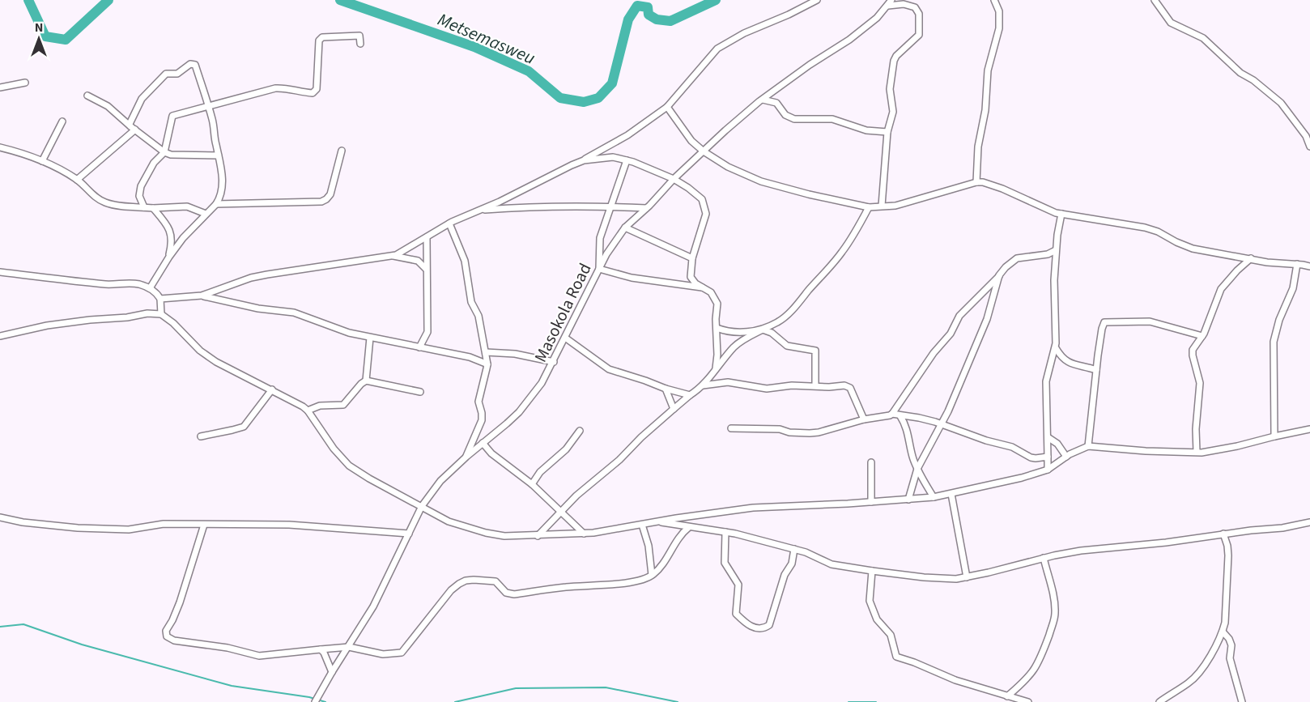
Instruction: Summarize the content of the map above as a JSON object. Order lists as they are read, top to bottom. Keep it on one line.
{"streets":{"street":["Masokola Road"]},"water":["Metsemasweu"],"north":"top"}
